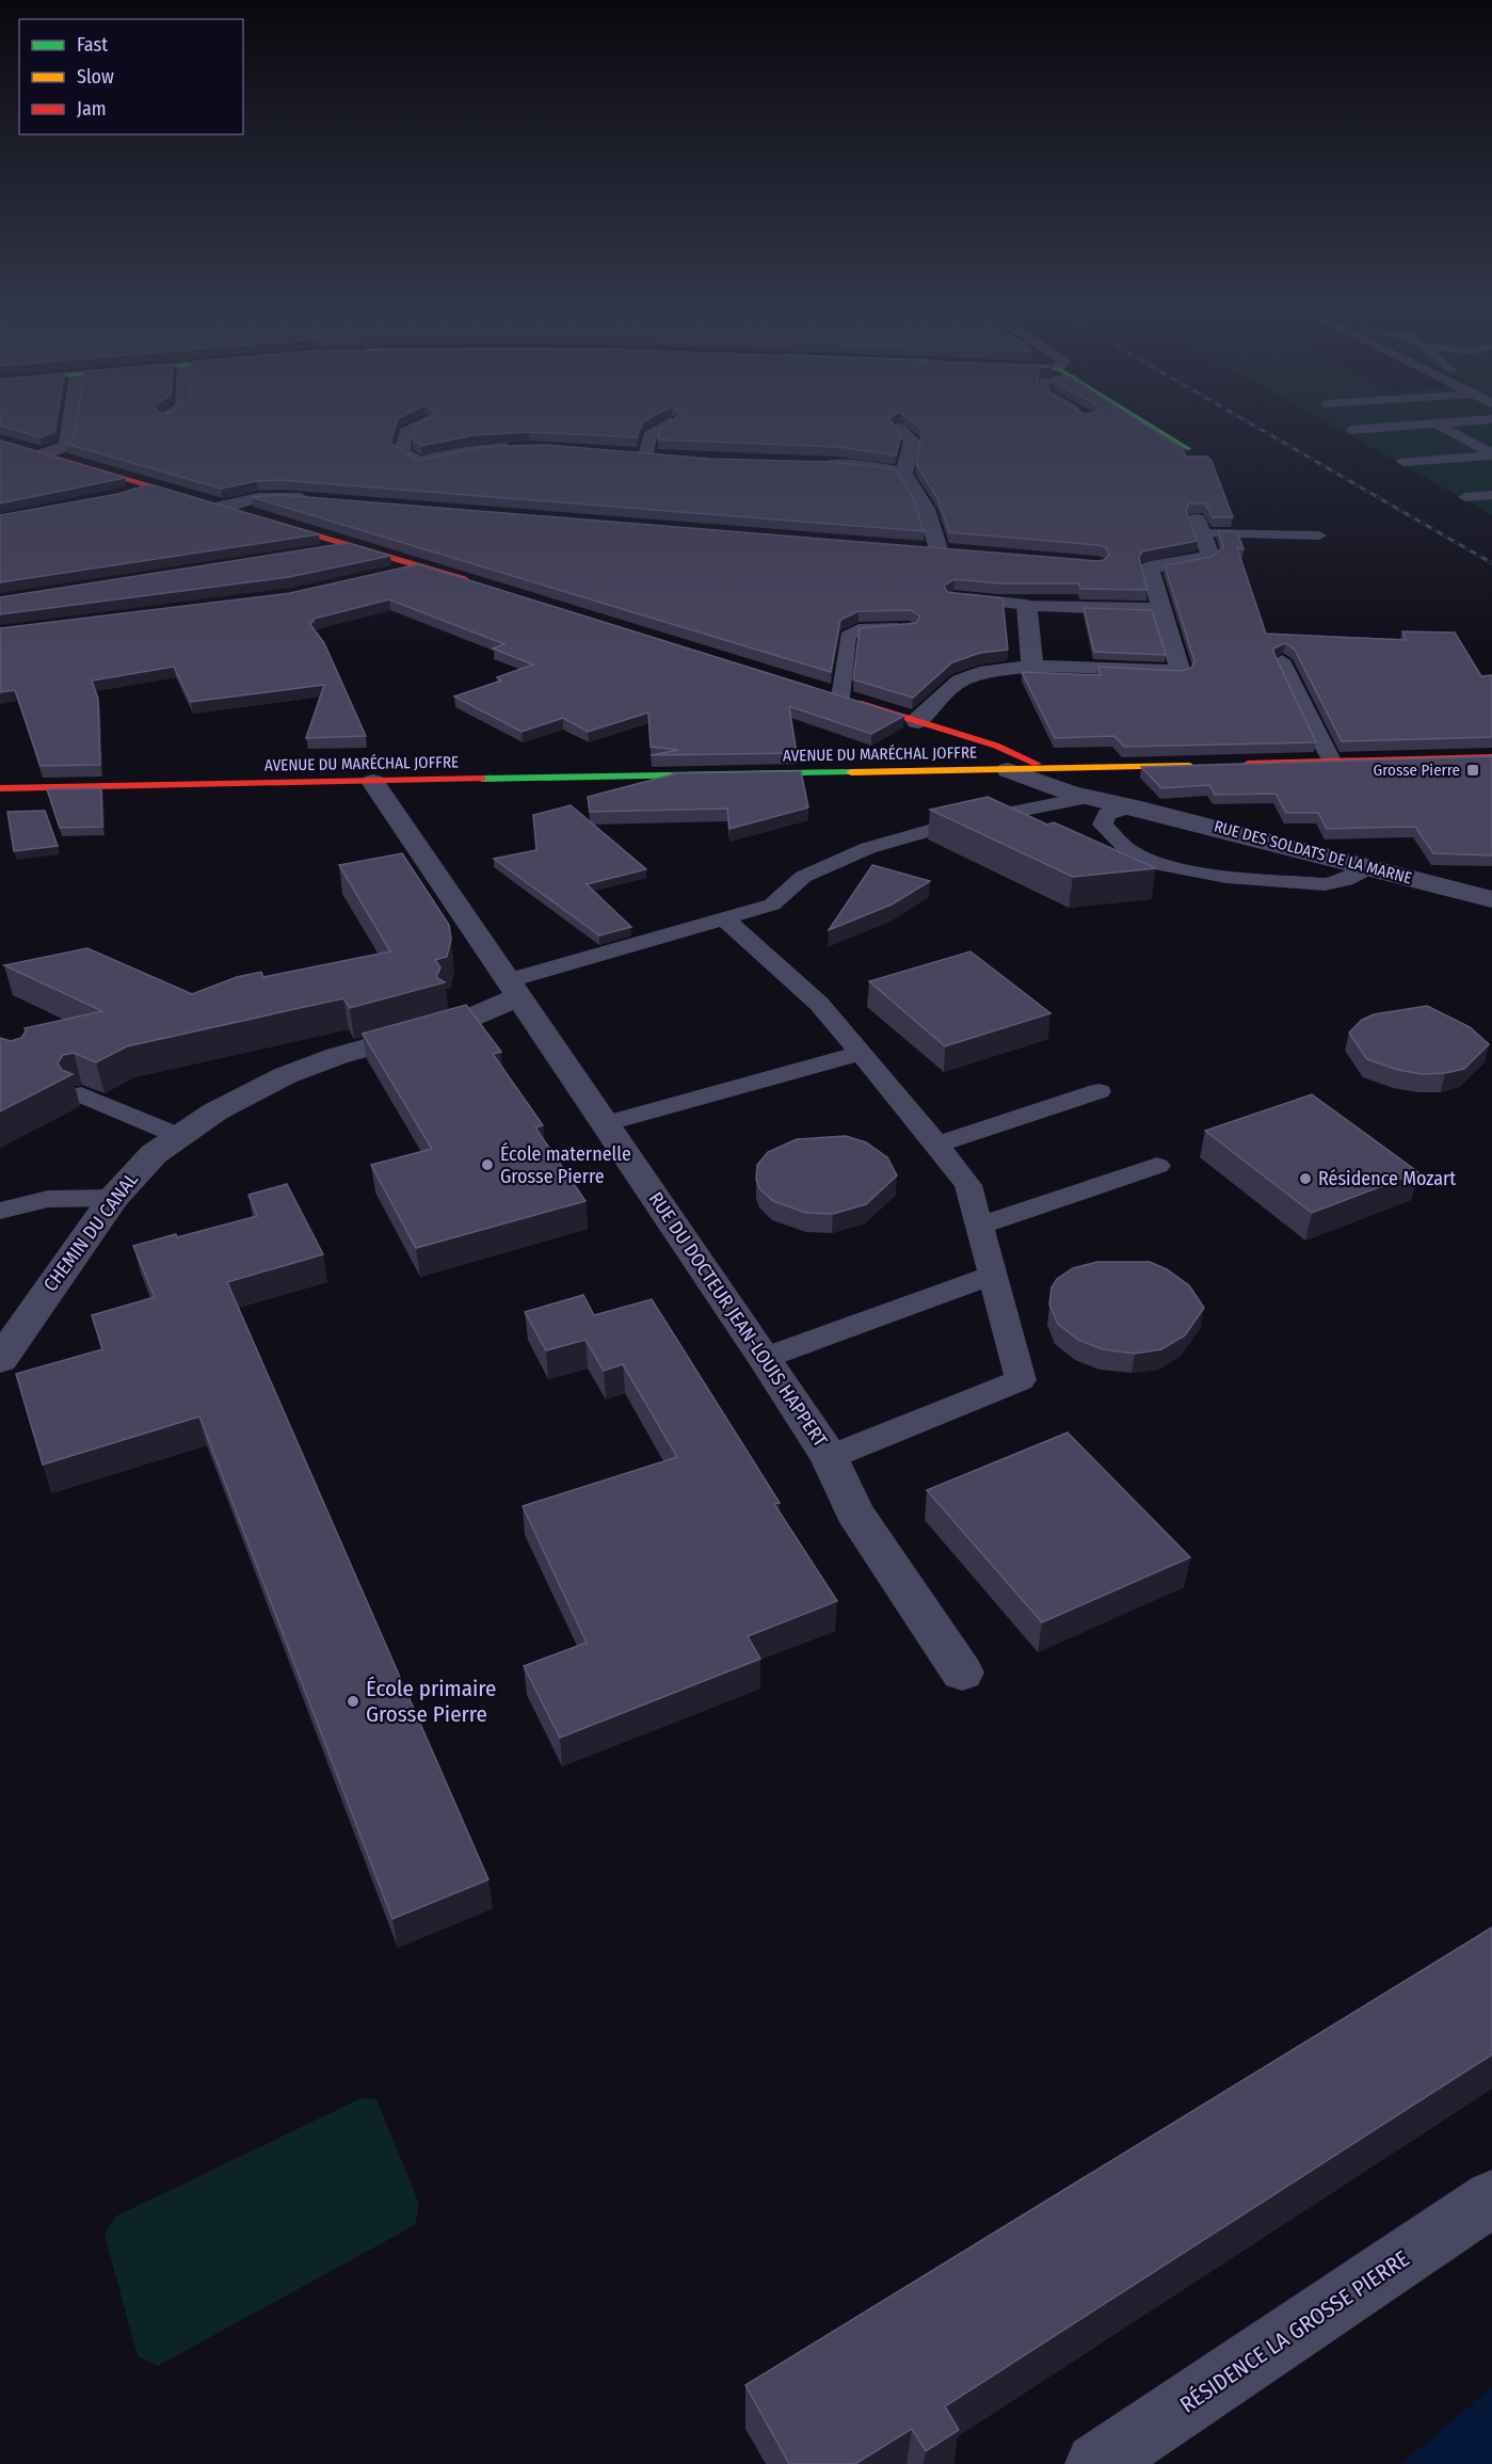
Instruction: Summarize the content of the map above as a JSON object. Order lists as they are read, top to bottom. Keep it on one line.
{"streets":{"street":["AVENUE DU MARÉCHAL JOFFRE","RUE DES SOLDATS DE LA MARNE","CHEMIN DU CANAL","RUE DU DOCTEUR JEAN-LOUIS HAPPERT","RÉSIDENCE LA GROSSE PIERRE"]},"crossings":[["AVENUE DU MARÉCHAL JOFFRE","RUE DES SOLDATS DE LA MARNE"],["AVENUE DU MARÉCHAL JOFFRE","RUE DU DOCTEUR JEAN-LOUIS HAPPERT"],["CHEMIN DU CANAL","RUE DU DOCTEUR JEAN-LOUIS HAPPERT"]],"places":{"transit":["Grosse Pierre"],"other":["École maternelle Grosse Pierre","Résidence Mozart","École primaire Grosse Pierre"]},"legend":["Fast","Slow","Jam"]}
